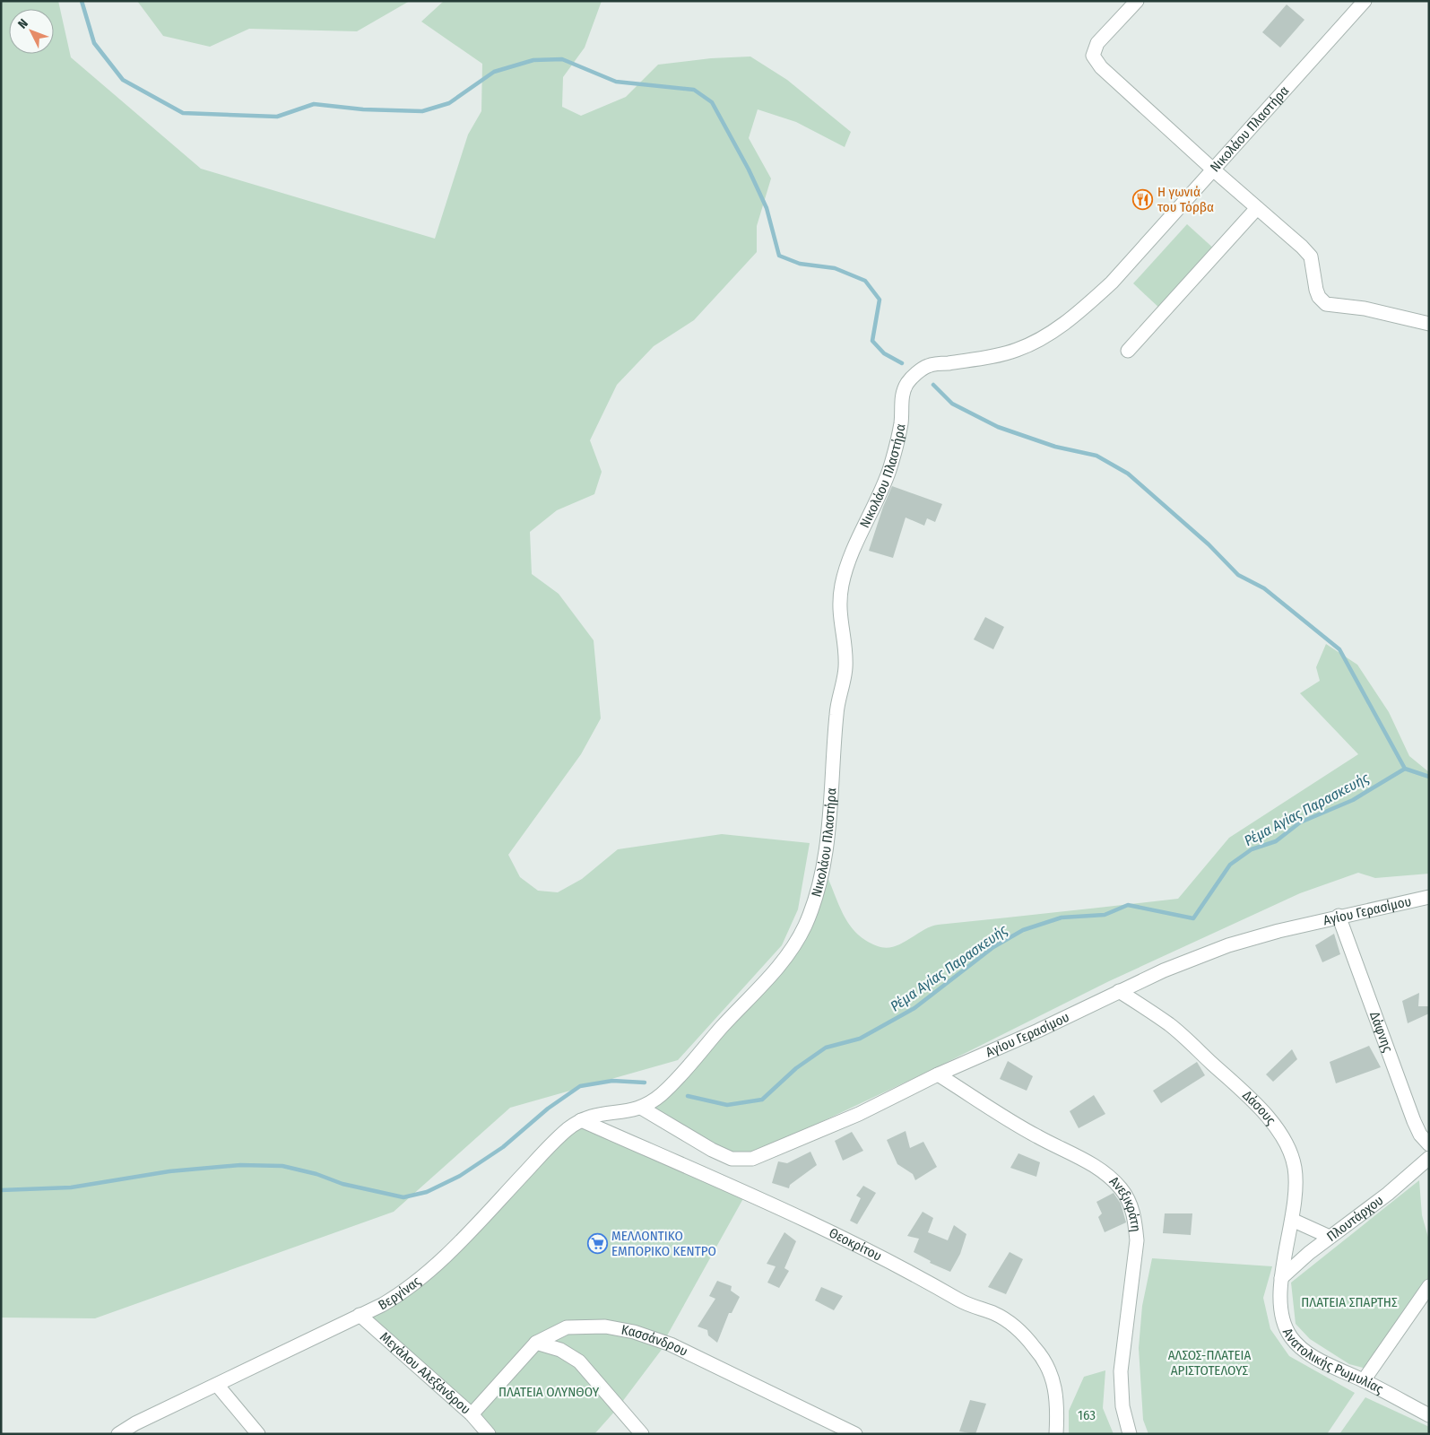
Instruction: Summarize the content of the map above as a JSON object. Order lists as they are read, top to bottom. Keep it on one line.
{"streets":{"street":["Νικολάου Πλαστήρα","Αγίου Γερασίμου","Δάφνης","Δάσους","Ανεξικράτη","Πλουτάρχου","Θεοκρίτου","Βεργίνας","Κασσάνδρου","Ανατολικής Ρωμυλίας","Μεγάλου Αλεξάνδρου"]},"crossings":[["Νικολάου Πλαστήρα","Αγίου Γερασίμου"],["Νικολάου Πλαστήρα","Βεργίνας"],["Αγίου Γερασίμου","Δάφνης"],["Αγίου Γερασίμου","Δάσους"],["Αγίου Γερασίμου","Ανεξικράτη"],["Αγίου Γερασίμου","Βεργίνας"],["Δάσους","Πλουτάρχου"],["Δάσους","Ανατολικής Ρωμυλίας"],["Πλουτάρχου","Ανατολικής Ρωμυλίας"],["Θεοκρίτου","Βεργίνας"],["Βεργίνας","Μεγάλου Αλεξάνδρου"],["Κασσάνδρου","Μεγάλου Αλεξάνδρου"]],"water":["Ρέμα Αγίας Παρασκευής"],"parks":["ΠΛΑΤΕΙΑ ΣΠΑΡΤΗΣ","ΑΛΣΟΣ-ΠΛΑΤΕΙΑ ΑΡΙΣΤΟΤΕΛΟΥΣ","ΠΛΑΤΕΙΑ ΟΛΥΝΘΟΥ","163"],"places":{"restaurant":["Η γωνιά του Τόρβα"],"supermarket":["ΜΕΛΛΟΝΤΙΚΟ ΕΜΠΟΡΙΚΟ ΚΕΝΤΡΟ"]},"north":"top left"}
